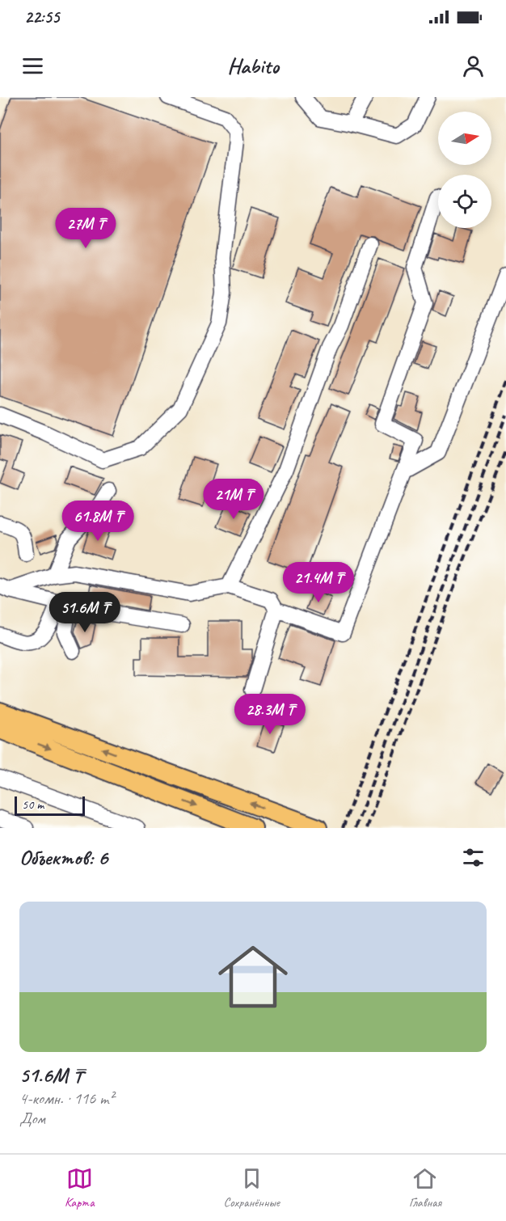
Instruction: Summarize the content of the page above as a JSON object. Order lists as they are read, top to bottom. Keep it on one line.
{"scale_bar":"50 m","north":"right","page":{"status":"22:55","header":"Habito","price":["27M ₸","21M ₸","61.8M ₸","21.4M ₸","51.6M ₸","28.3M ₸"],"scale":"50 m","heading":"Объектов: 6","list":[{"name":"51.6M ₸","note":"4-комн. · 116 m² · Дом"}],"tabs":["Карта","Сохранённые","Главная"]}}
